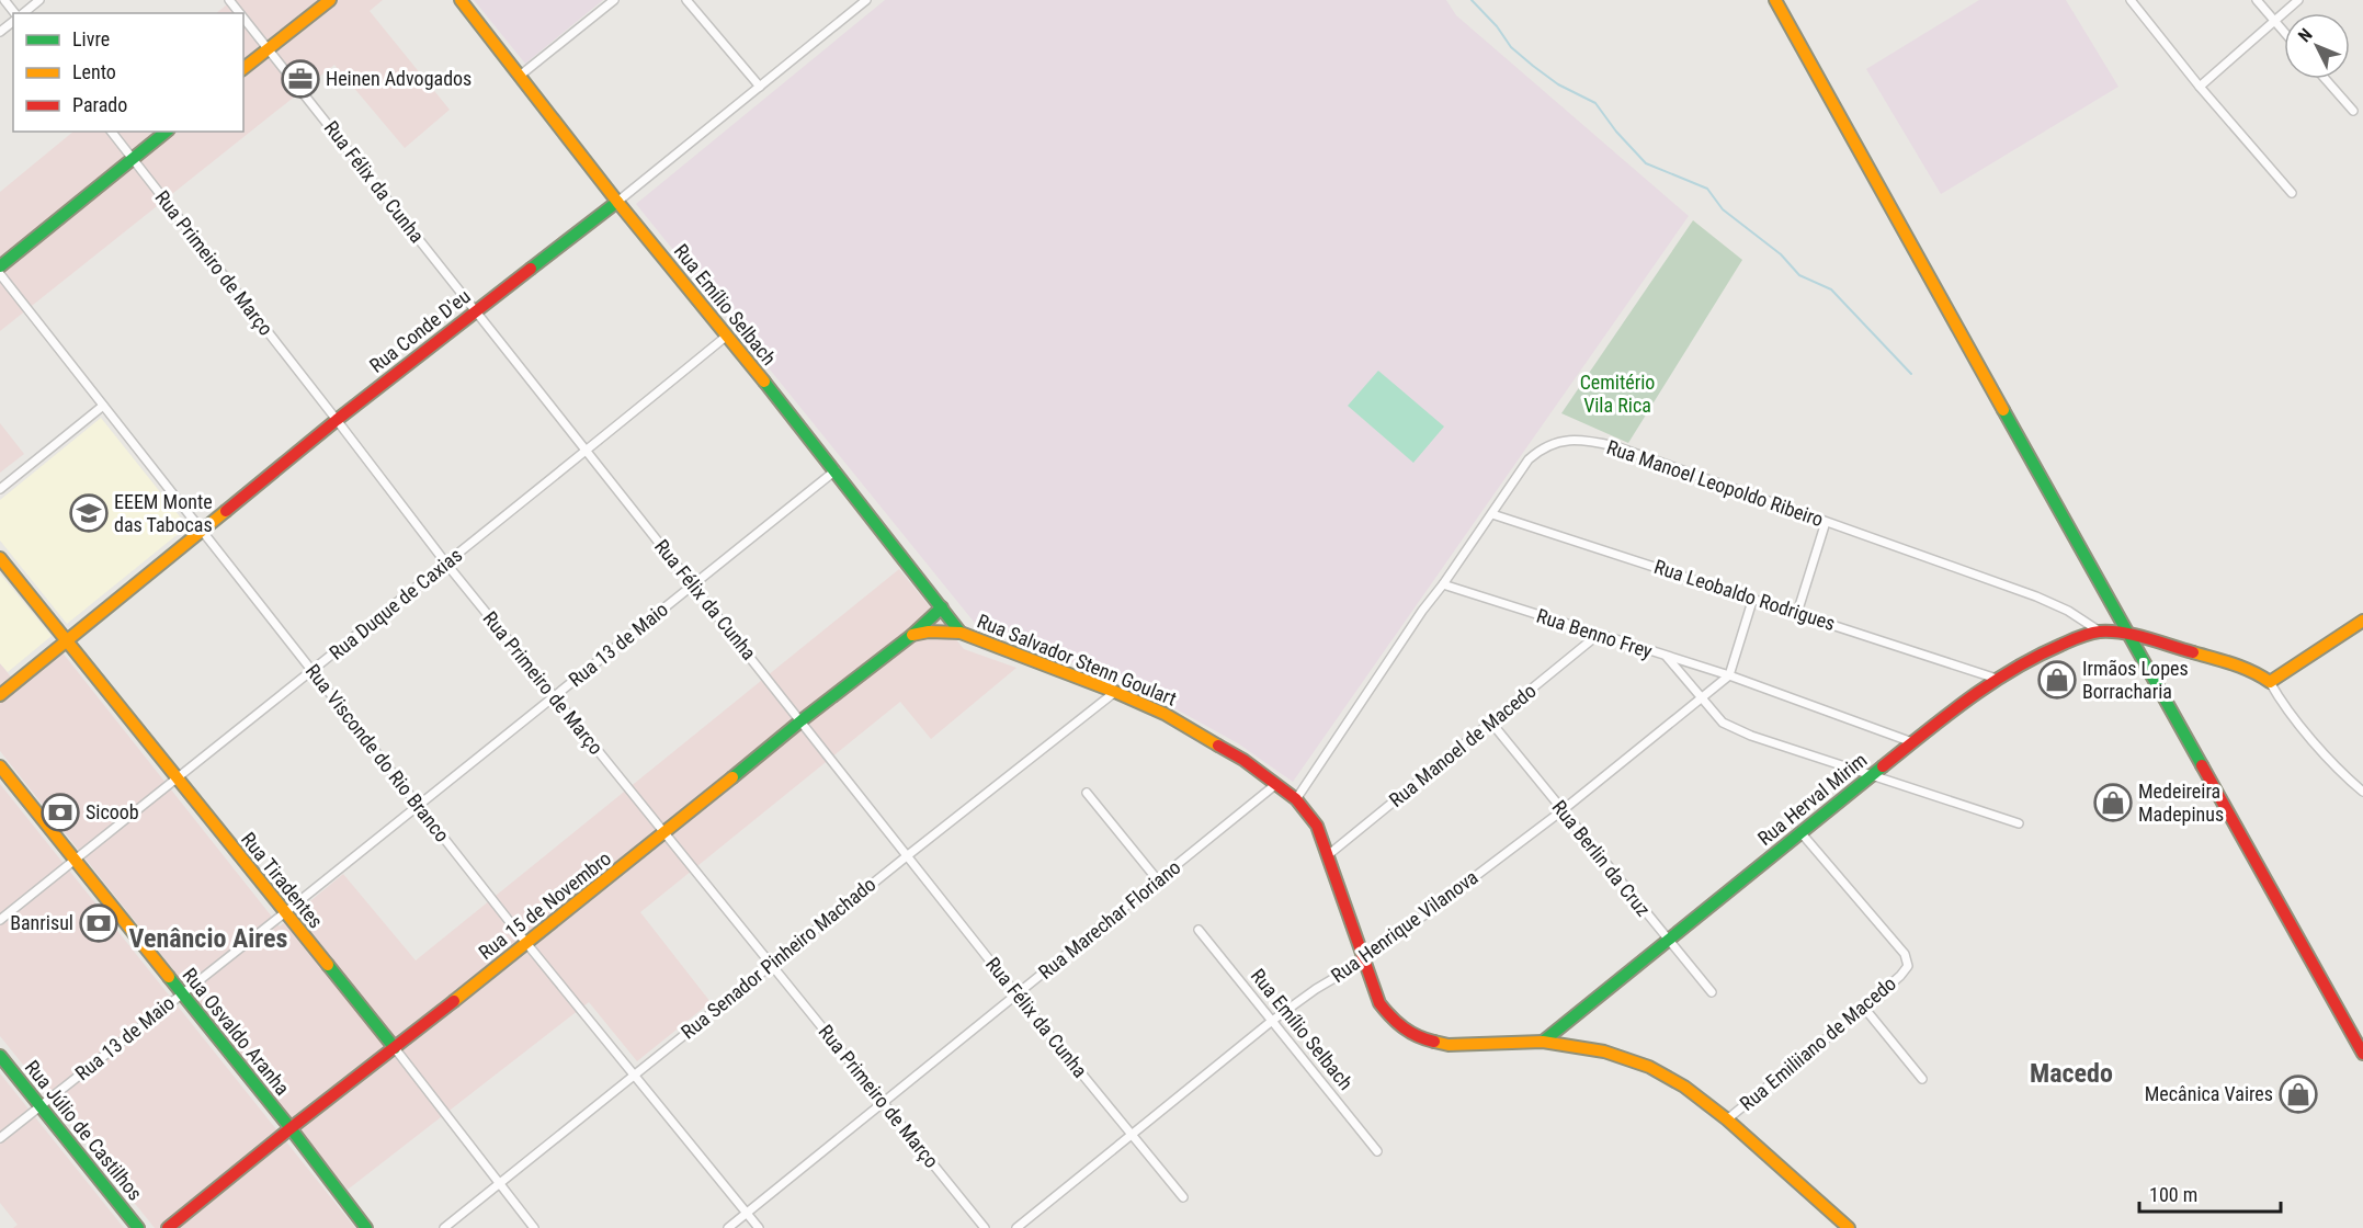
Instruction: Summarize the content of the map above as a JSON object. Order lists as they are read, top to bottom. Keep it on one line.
{"streets":{"main road":["Rua Emílio Selbach","Rua Conde D'eu","Rua Salvador Stenn Goulart","Rua Herval Mirim","Rua Tiradentes","Rua 15 de Novembro","Rua Osvaldo Aranha","Rua Júlio de Castilhos"],"street":["Rua Félix da Cunha","Rua Primeiro de Março","Rua Manoel Leopoldo Ribeiro","Rua Leobaldo Rodrigues","Rua Duque de Caxias","Rua Benno Frey","Rua 13 de Maio","Rua Manoel de Macedo","Rua Visconde do Rio Branco","Rua Berlin da Cruz","Rua Marechar Floriano","Rua Henrique Vilanova","Rua Senador Pinheiro Machado","Rua Emiliiano de Macedo"]},"crossings":[["Rua Félix da Cunha","Rua Conde D'eu"],["Rua Félix da Cunha","Rua Duque de Caxias"],["Rua Félix da Cunha","Rua 13 de Maio"],["Rua Félix da Cunha","Rua 15 de Novembro"],["Rua Félix da Cunha","Rua Marechar Floriano"],["Rua Félix da Cunha","Rua Henrique Vilanova"],["Rua Félix da Cunha","Rua Senador Pinheiro Machado"],["Rua Primeiro de Março","Rua Conde D'eu"],["Rua Primeiro de Março","Rua Duque de Caxias"],["Rua Primeiro de Março","Rua 13 de Maio"],["Rua Primeiro de Março","Rua 15 de Novembro"],["Rua Primeiro de Março","Rua Marechar Floriano"],["Rua Primeiro de Março","Rua Senador Pinheiro Machado"],["Rua Emílio Selbach","Rua Conde D'eu"],["Rua Emílio Selbach","Rua Duque de Caxias"],["Rua Emílio Selbach","Rua 13 de Maio"],["Rua Emílio Selbach","Rua Salvador Stenn Goulart"],["Rua Emílio Selbach","Rua 15 de Novembro"],["Rua Emílio Selbach","Rua Henrique Vilanova"],["Rua Conde D'eu","Rua Visconde do Rio Branco"],["Rua Conde D'eu","Rua Tiradentes"],["Rua Manoel Leopoldo Ribeiro","Rua Leobaldo Rodrigues"],["Rua Manoel Leopoldo Ribeiro","Rua Benno Frey"],["Rua Manoel Leopoldo Ribeiro","Rua Salvador Stenn Goulart"],["Rua Manoel Leopoldo Ribeiro","Rua Herval Mirim"],["Rua Leobaldo Rodrigues","Rua Herval Mirim"],["Rua Duque de Caxias","Rua Visconde do Rio Branco"],["Rua Duque de Caxias","Rua Tiradentes"],["Rua Duque de Caxias","Rua Osvaldo Aranha"],["Rua Benno Frey","Rua Manoel de Macedo"],["Rua Benno Frey","Rua Herval Mirim"],["Rua Benno Frey","Rua Henrique Vilanova"],["Rua 13 de Maio","Rua Visconde do Rio Branco"],["Rua 13 de Maio","Rua Tiradentes"],["Rua 13 de Maio","Rua Osvaldo Aranha"],["Rua 13 de Maio","Rua Júlio de Castilhos"],["Rua Salvador Stenn Goulart","Rua Manoel de Macedo"],["Rua Salvador Stenn Goulart","Rua Herval Mirim"],["Rua Salvador Stenn Goulart","Rua Marechar Floriano"],["Rua Salvador Stenn Goulart","Rua Henrique Vilanova"],["Rua Salvador Stenn Goulart","Rua Senador Pinheiro Machado"],["Rua Salvador Stenn Goulart","Rua Emiliiano de Macedo"],["Rua Manoel de Macedo","Rua Berlin da Cruz"],["Rua Visconde do Rio Branco","Rua 15 de Novembro"],["Rua Visconde do Rio Branco","Rua Marechar Floriano"],["Rua Visconde do Rio Branco","Rua Senador Pinheiro Machado"],["Rua Herval Mirim","Rua Berlin da Cruz"],["Rua Herval Mirim","Rua Emiliiano de Macedo"],["Rua Berlin da Cruz","Rua Henrique Vilanova"],["Rua Tiradentes","Rua 15 de Novembro"],["Rua Tiradentes","Rua Senador Pinheiro Machado"],["Rua 15 de Novembro","Rua Osvaldo Aranha"]],"districts":["Venâncio Aires","Macedo"],"parks":["Cemitério Vila Rica"],"places":{"office":["Heinen Advogados"],"school or university":["EEEM Monte das Tabocas"],"shop":["Irmãos Lopes Borracharia","Medeireira Madepinus","Mecânica Vaires"],"bank":["Sicoob","Banrisul"]},"legend":["Livre","Lento","Parado"],"scale_bar":"100 m","north":"top left"}
